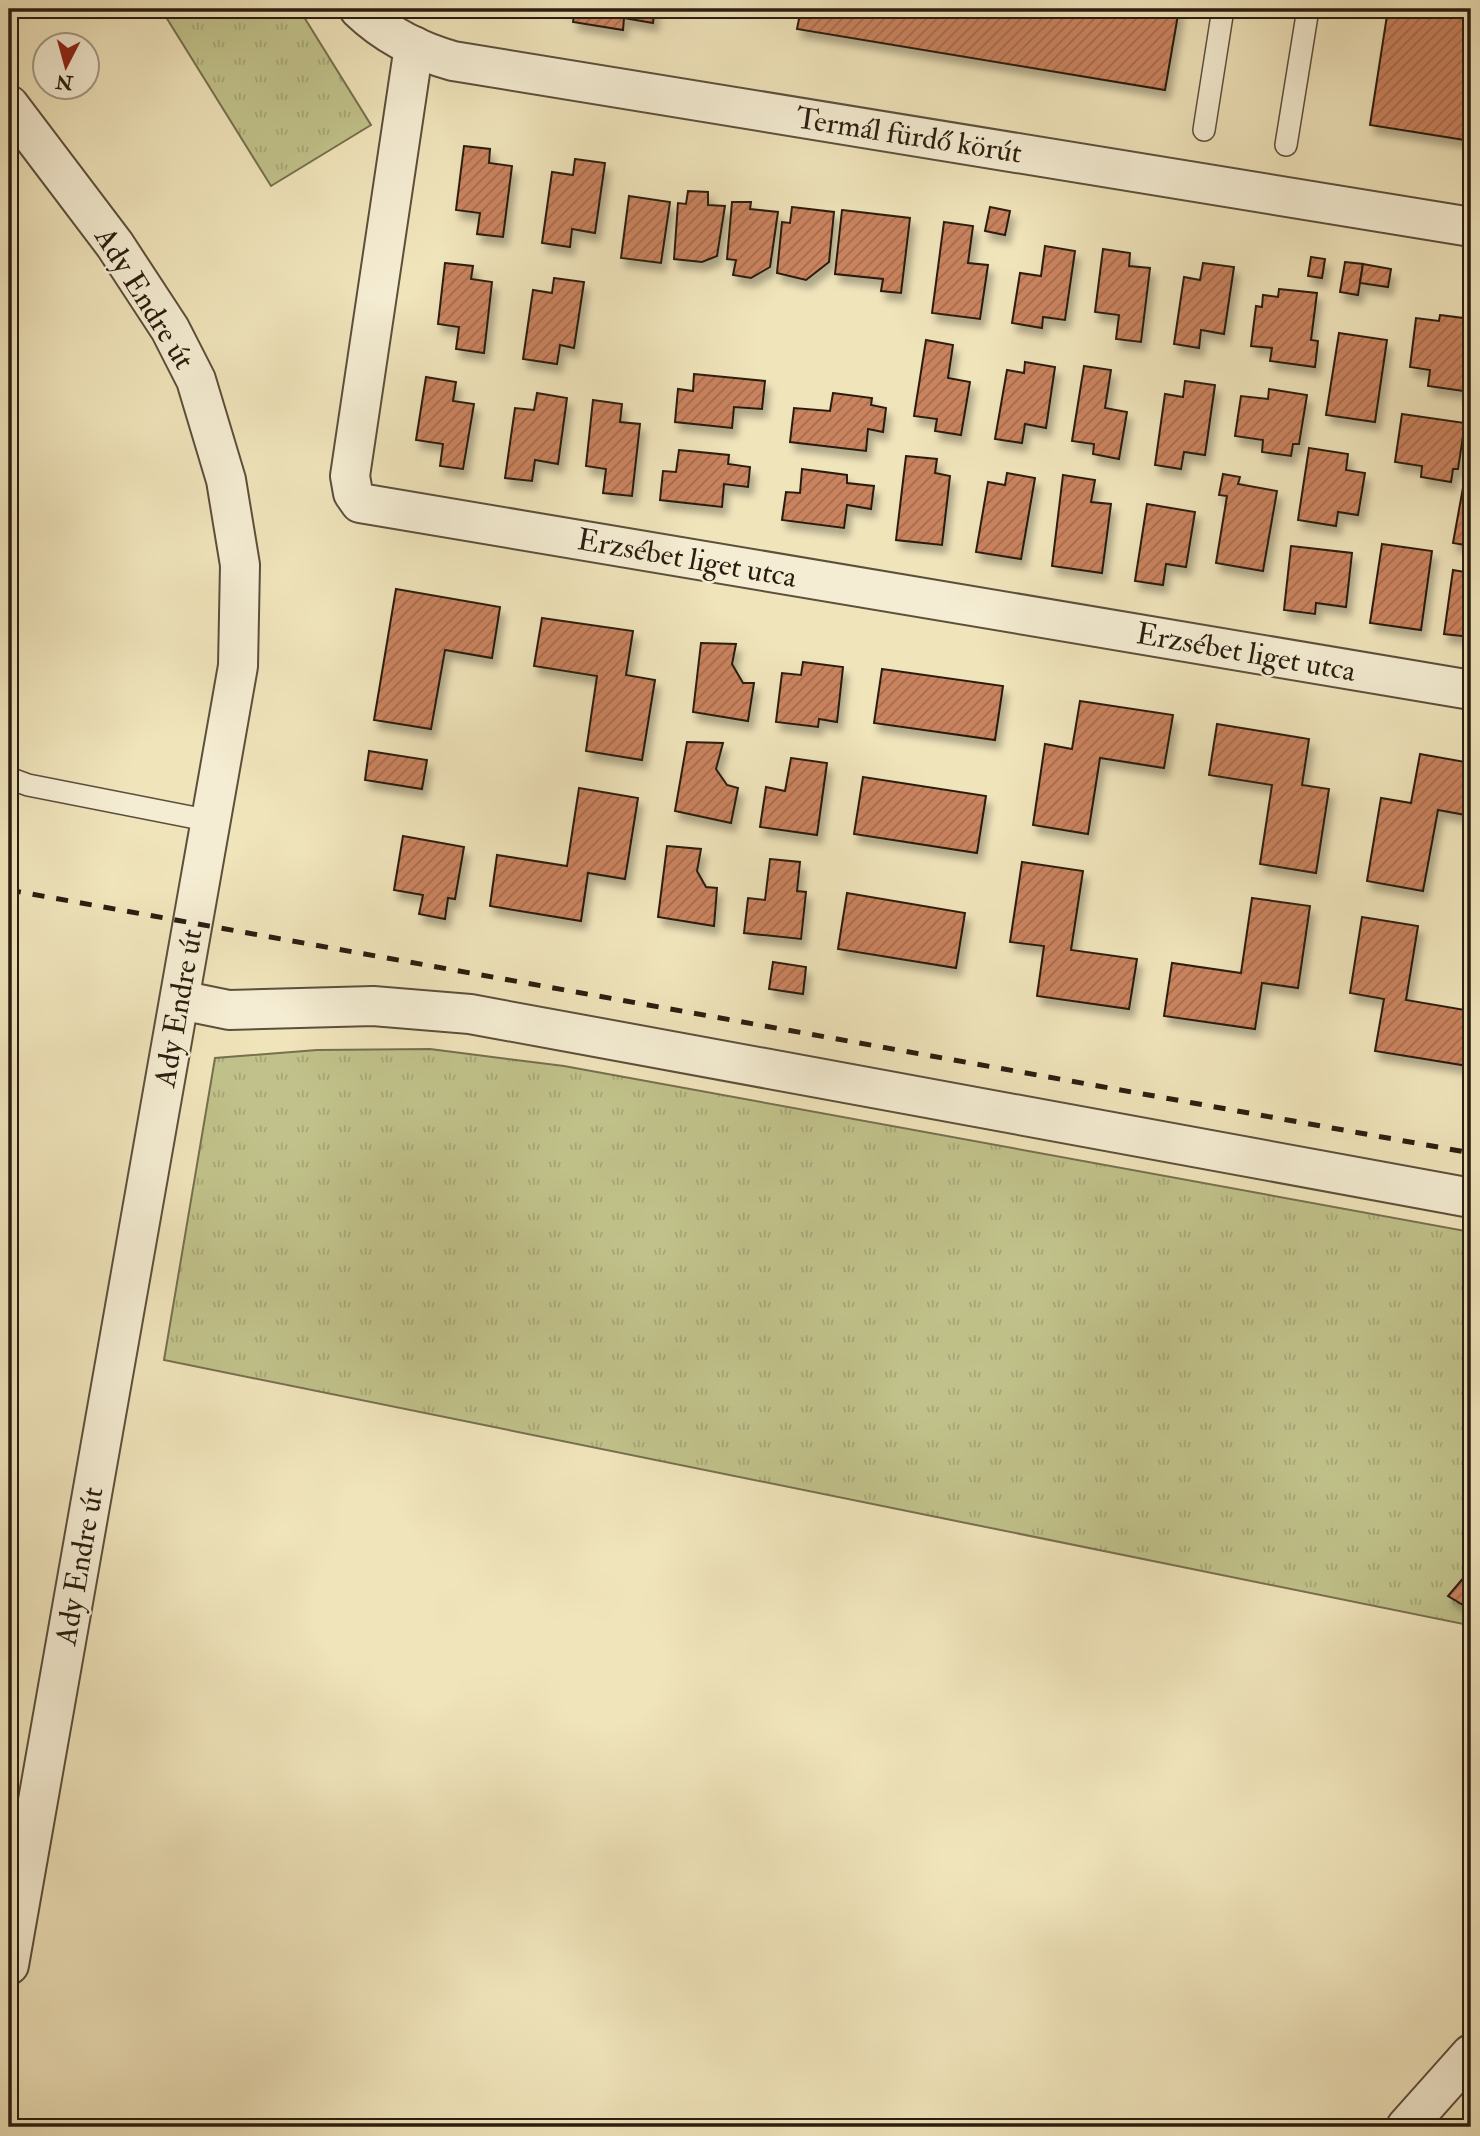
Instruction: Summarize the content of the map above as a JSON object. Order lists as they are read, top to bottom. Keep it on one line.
{"streets":{"street":["Termál fürdő körút","Ady Endre út","Erzsébet liget utca"]},"crossings":[["Termál fürdő körút","Erzsébet liget utca"]],"north":"bottom"}
